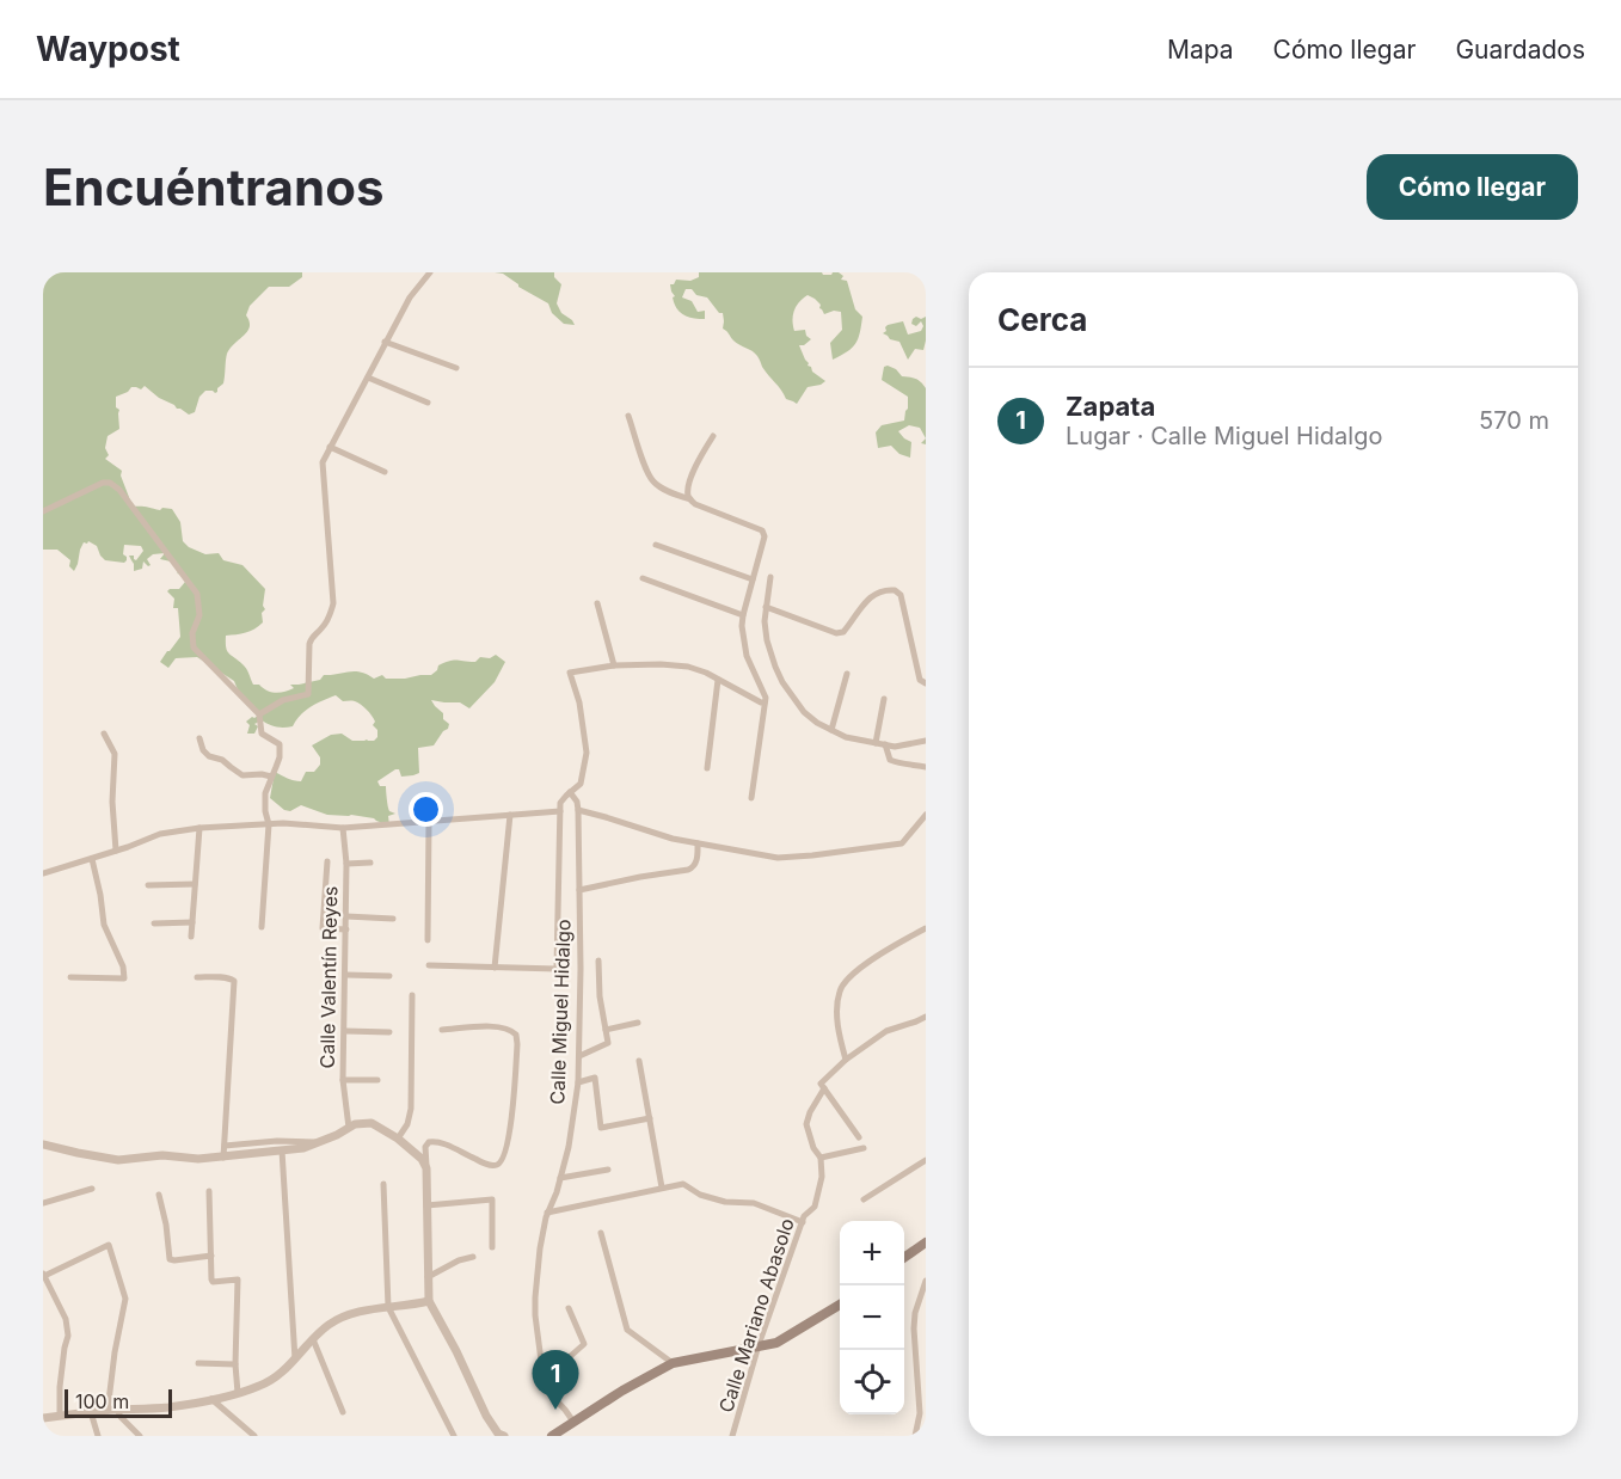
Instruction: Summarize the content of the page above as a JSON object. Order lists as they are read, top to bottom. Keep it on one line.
{"streets":{"street":["Calle Valentín Reyes","Calle Miguel Hidalgo","Calle Mariano Abasolo"]},"scale_bar":"100 m","page":{"header":"Waypost","nav":["Mapa","Cómo llegar","Guardados"],"buttons":"Cómo llegar","title":"Encuéntranos","heading":"Cerca","list":[{"mark":"1","name":"Zapata","note":"Lugar · Calle Miguel Hidalgo","value":"570 m"}],"map_buttons":["+","−"],"pins":"1","scale":"100 m"}}
